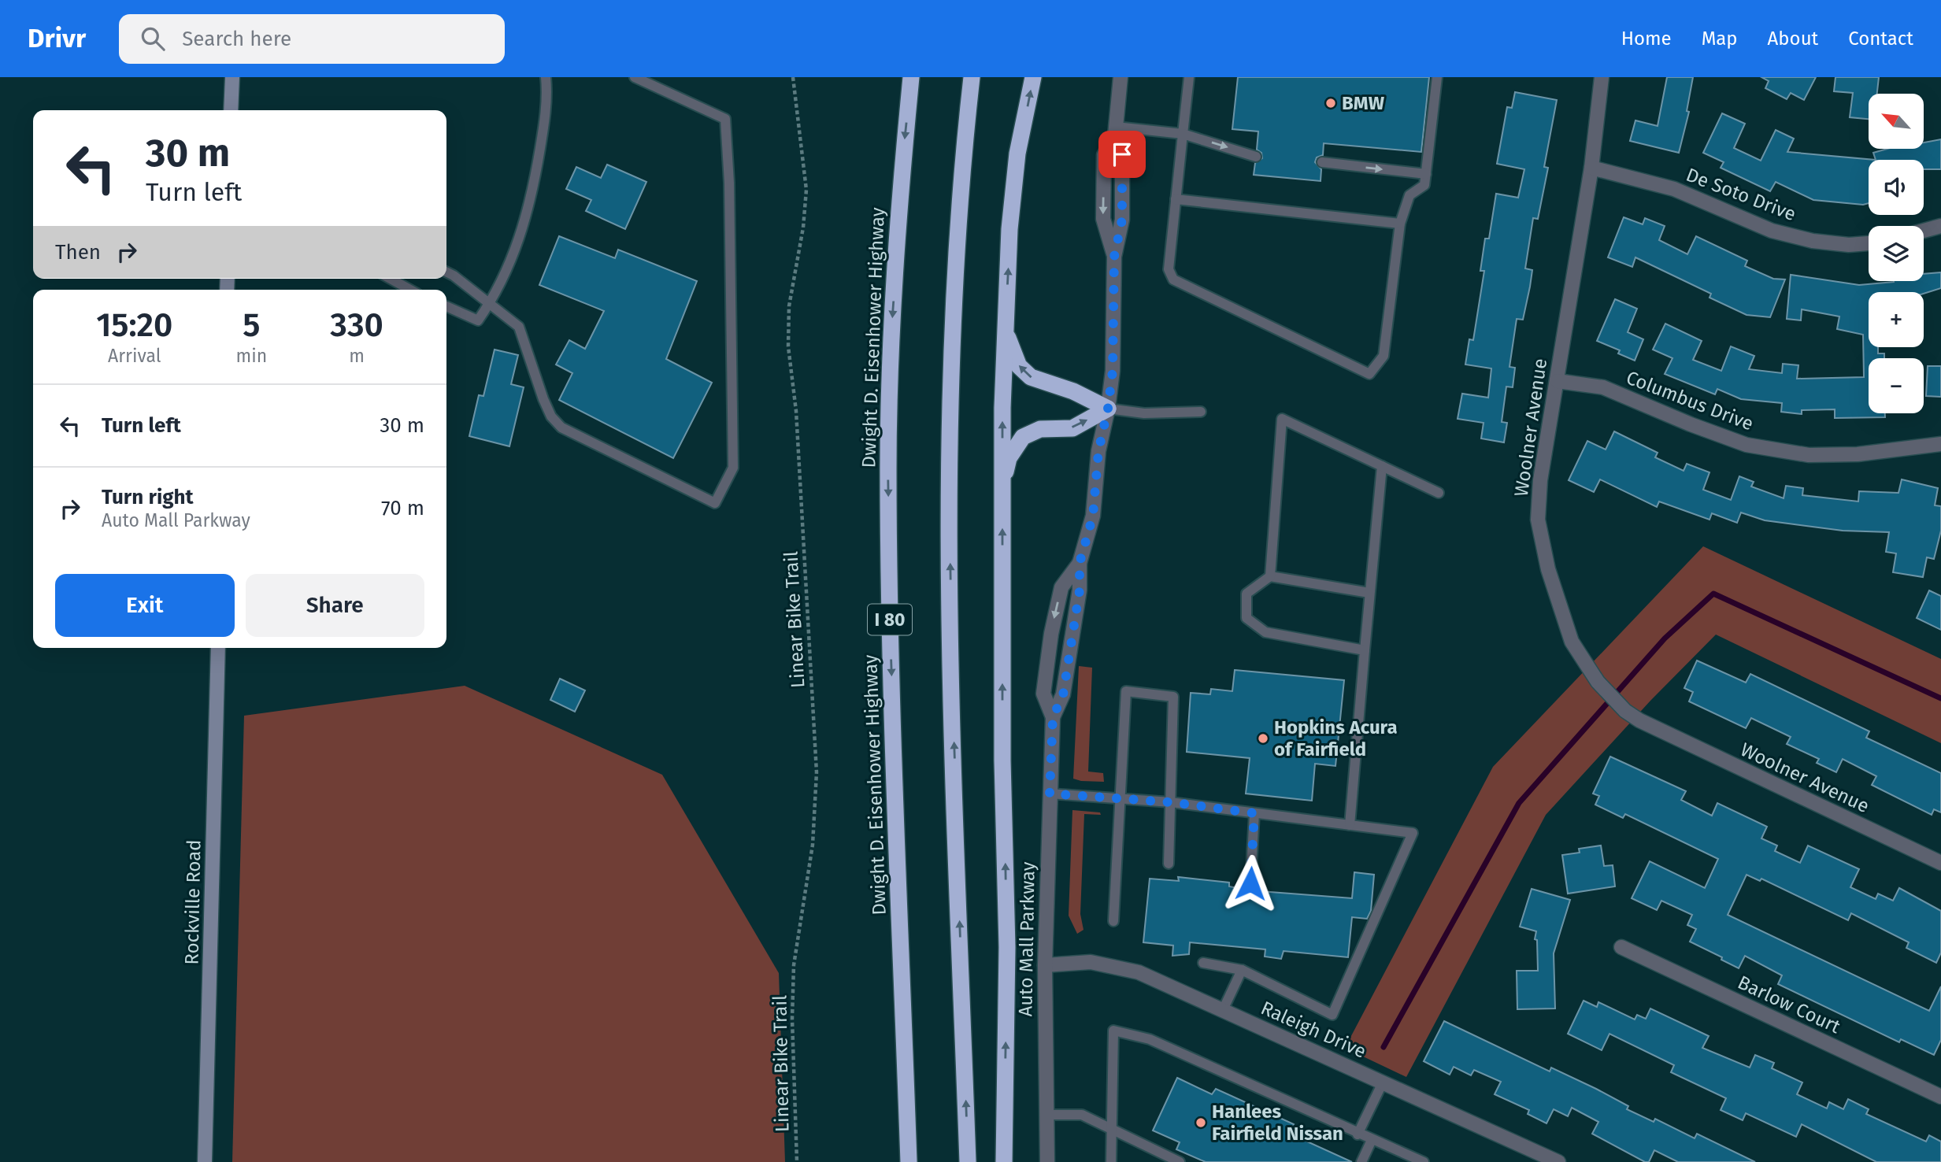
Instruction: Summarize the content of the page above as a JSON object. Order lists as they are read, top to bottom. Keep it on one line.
{"streets":{"highway":["Dwight D. Eisenhower Highway","I 80"],"main road":["Rockville Road"],"street":["De Soto Drive","Columbus Drive","Woolner Avenue","Auto Mall Parkway","Barlow Court","Raleigh Drive"],"path":["Linear Bike Trail"]},"crossings":[["De Soto Drive","Woolner Avenue"],["Columbus Drive","Woolner Avenue"],["Auto Mall Parkway","Raleigh Drive"]],"places":["BMW","Hopkins Acura of Fairfield","Hanlees Fairfield Nissan"],"north":"top left","page":{"header":"Drivr","search":"Search here","nav":["Home","Map","About","Contact"],"map_buttons":["+","−"],"turn":["30 m","Turn left"],"then":"Then","eta":["15:20","Arrival","5","min","330","m"],"list":[{"name":"Turn left","value":"30 m"},{"name":"Turn right","note":"Auto Mall Parkway","value":"70 m"}],"buttons":["Exit","Share"]}}
